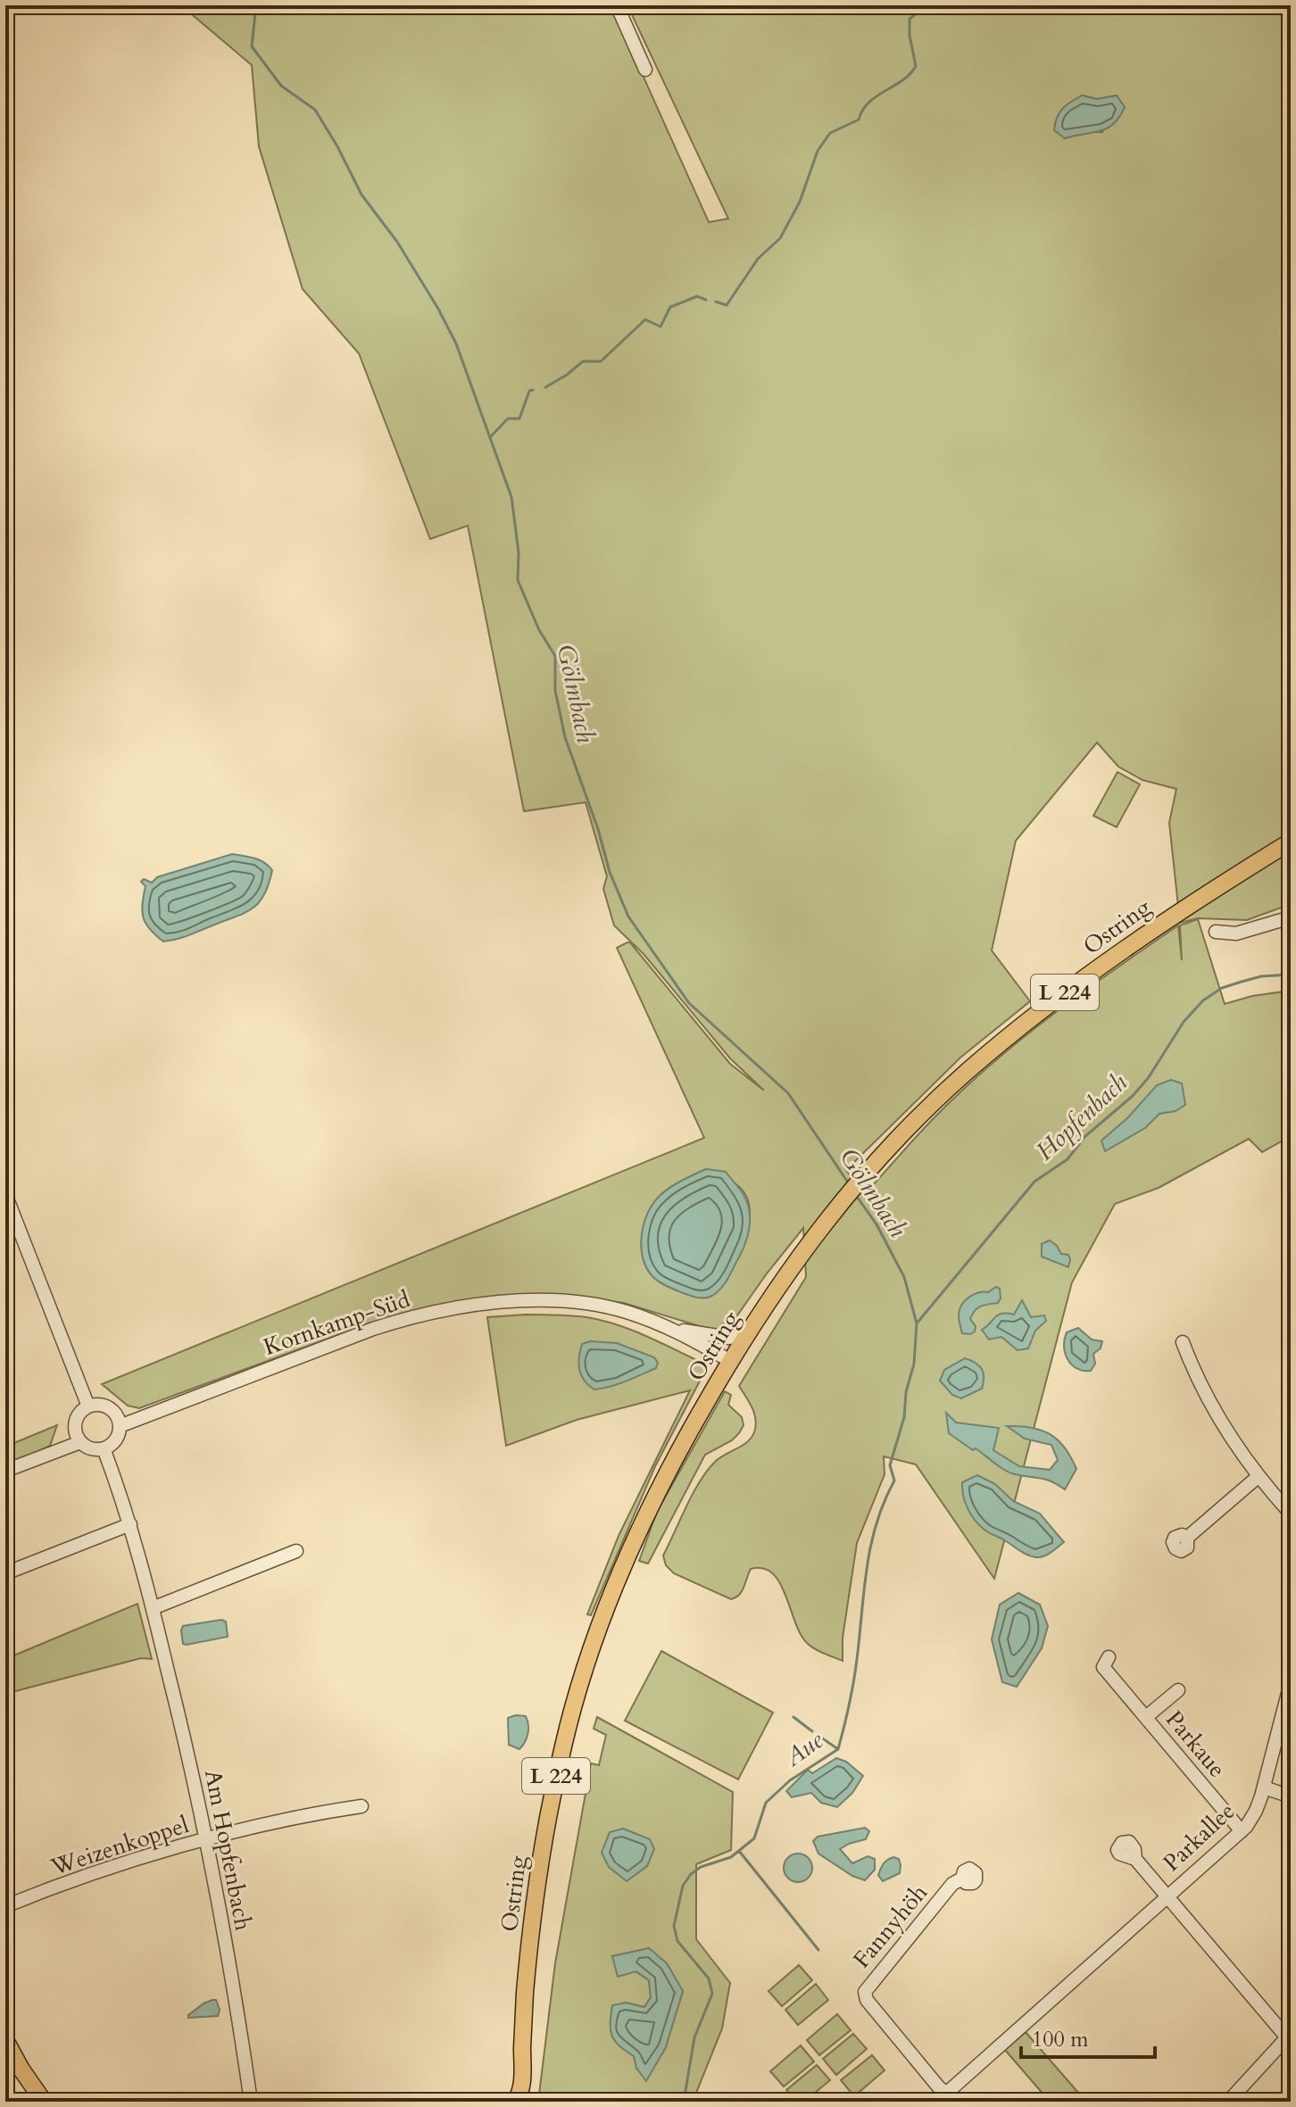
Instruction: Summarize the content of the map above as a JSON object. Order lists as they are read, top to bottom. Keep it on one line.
{"streets":{"main road":["Ostring","L 224"],"street":["Kornkamp-Süd","Parkaue","Parkallee","Weizenkoppel","Am Hopfenbach","Fannyhöh"]},"crossings":[["Ostring","Kornkamp-Süd"],["Kornkamp-Süd","Am Hopfenbach"],["Parkaue","Parkallee"],["Parkallee","Fannyhöh"],["Weizenkoppel","Am Hopfenbach"]],"water":["Gölmbach","Hopfenbach","Aue"],"scale_bar":"100 m"}
